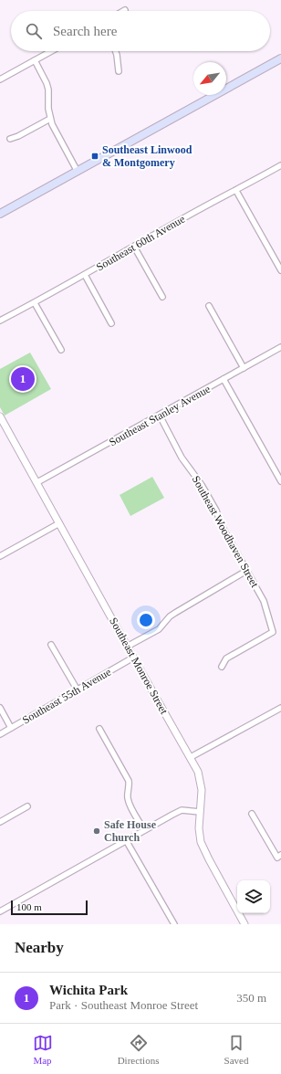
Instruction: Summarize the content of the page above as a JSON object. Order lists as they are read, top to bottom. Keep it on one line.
{"streets":{"street":["Southeast 60th Avenue","Southeast Stanley Avenue","Southeast Woodhaven Street","Southeast Monroe Street","Southeast 55th Avenue"]},"crossings":[["Southeast Stanley Avenue","Southeast Woodhaven Street"],["Southeast Stanley Avenue","Southeast Monroe Street"],["Southeast Monroe Street","Southeast 55th Avenue"]],"places":{"transit":["Southeast Linwood & Montgomery"],"other":["Safe House Church"]},"scale_bar":"100 m","north":"bottom left","page":{"search":"Search here","pins":"1","scale":"100 m","heading":"Nearby","list":[{"mark":"1","name":"Wichita Park","note":"Park · Southeast Monroe Street","value":"350 m"}],"nav":["Map","Directions","Saved"]}}
